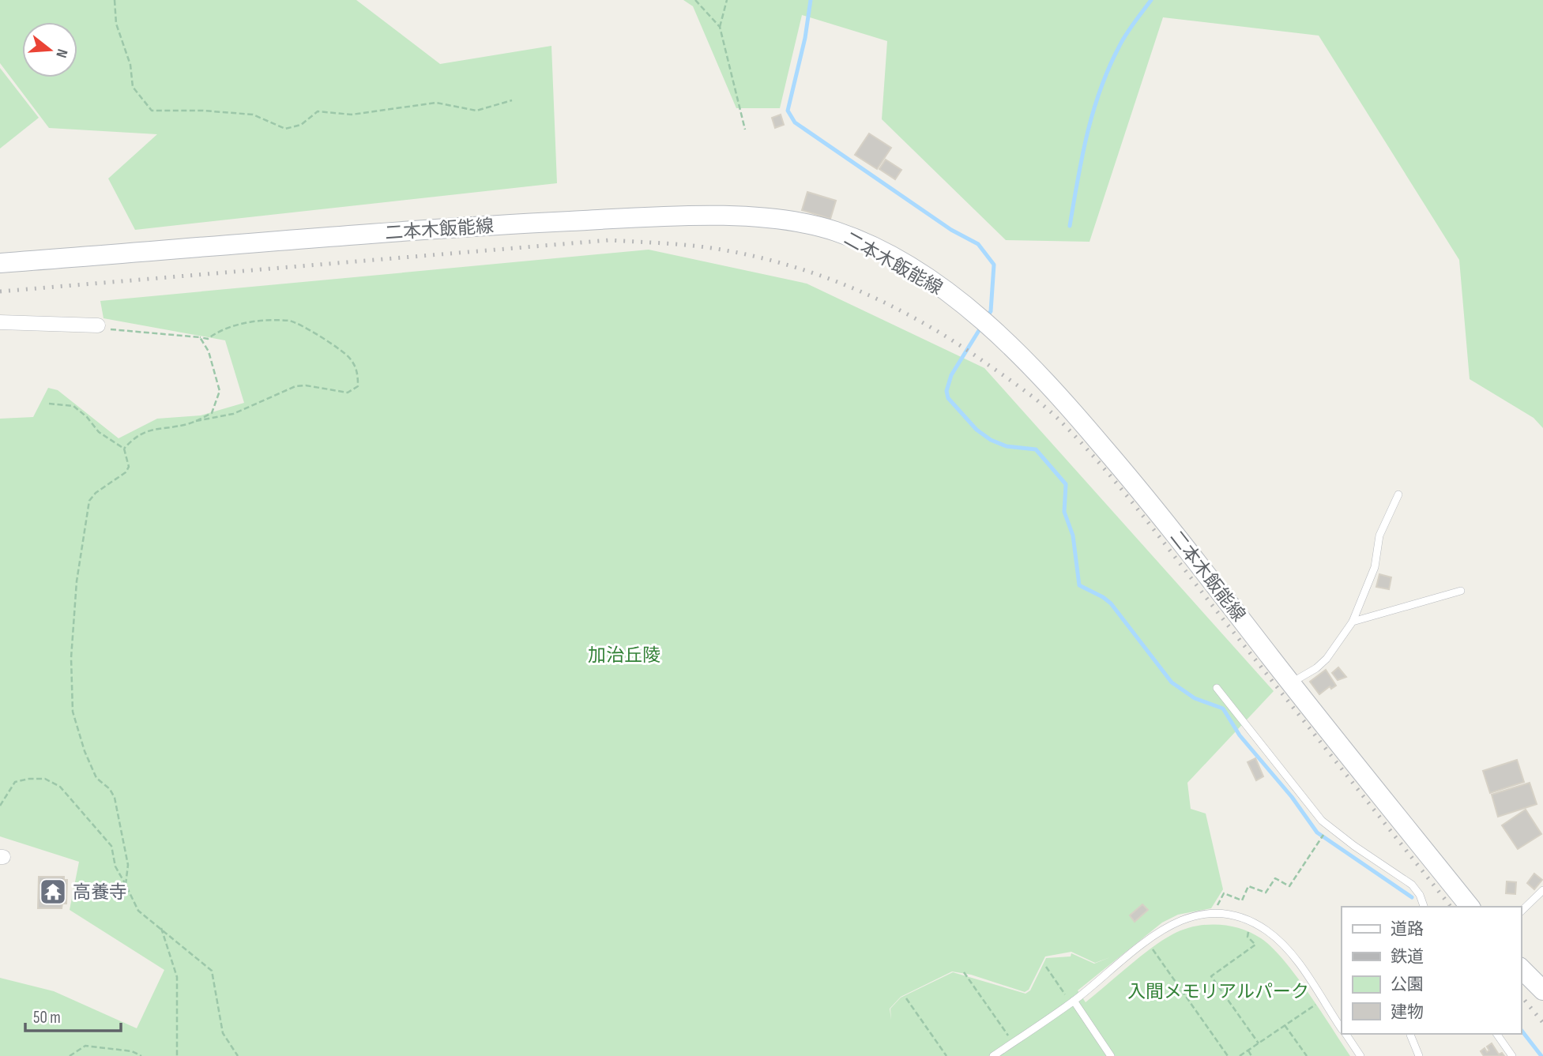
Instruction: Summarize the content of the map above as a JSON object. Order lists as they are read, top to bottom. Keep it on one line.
{"streets":{"main road":["二本木飯能線"]},"parks":["加治丘陵","入間メモリアルパーク"],"places":{"temple":["高養寺"]},"legend":["道路","鉄道","公園","建物"],"scale_bar":"50 m","north":"right"}
